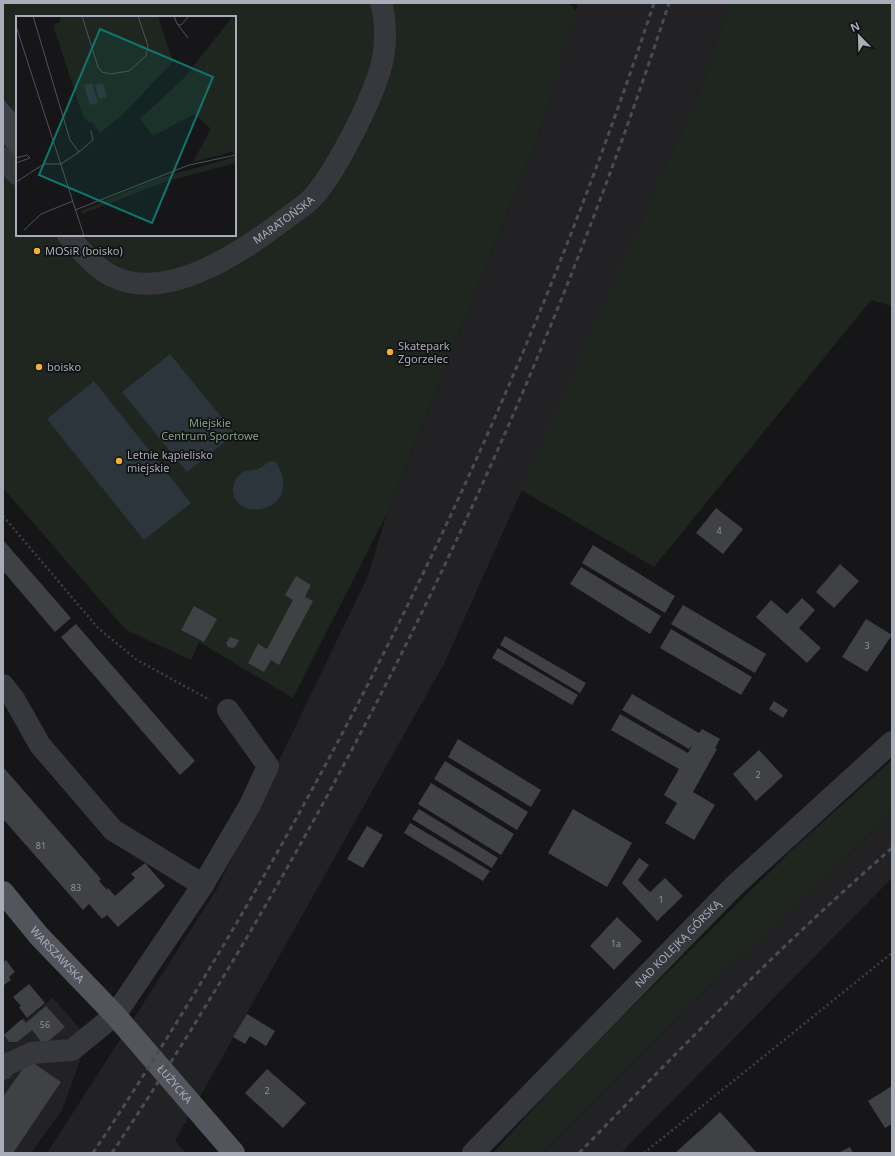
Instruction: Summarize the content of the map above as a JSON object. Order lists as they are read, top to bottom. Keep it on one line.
{"streets":{"main road":["WARSZAWSKA","ŁUŻYCKA"],"street":["MARATOŃSKA","NAD KOLEJKĄ GÓRSKĄ"]},"crossings":[["WARSZAWSKA","ŁUŻYCKA"]],"parks":["Miejskie Centrum Sportowe"],"places":["MOSiR (boisko)","Skatepark Zgorzelec","boisko","Letnie kąpielisko miejskie"],"house_numbers":["4","3","2","81","83","1","1a","56","2"],"north":"top left"}
